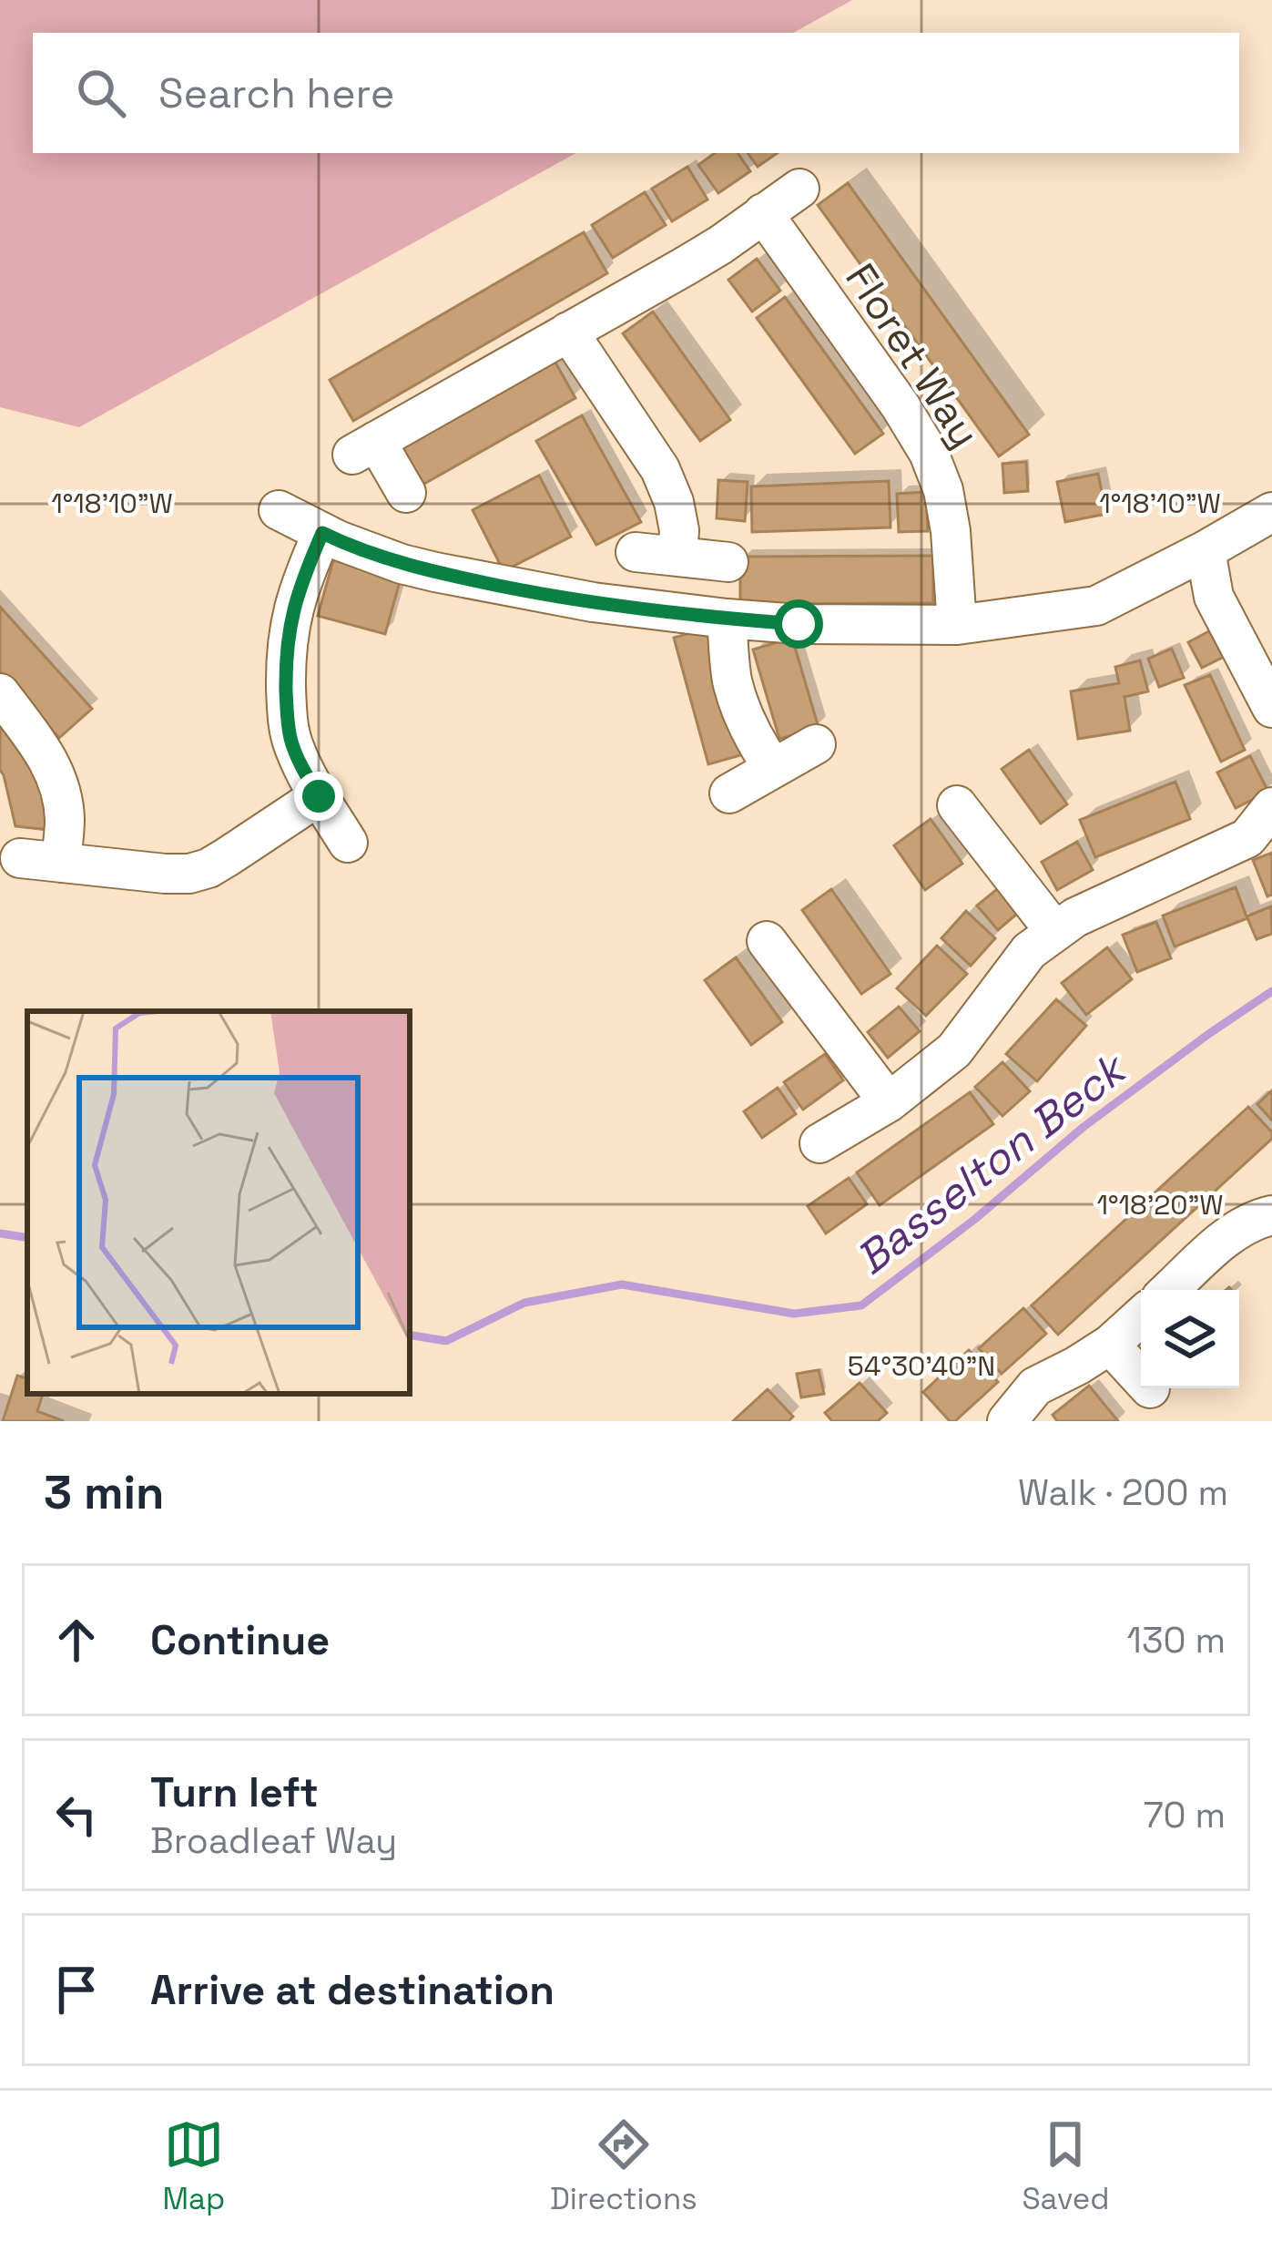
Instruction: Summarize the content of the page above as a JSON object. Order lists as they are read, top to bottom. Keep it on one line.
{"streets":{"street":["Floret Way"]},"water":["Basselton Beck"],"page":{"search":"Search here","heading":["3 min","Walk · 200 m"],"list":[["Continue","130 m"],["Turn left","Broadleaf Way","70 m"],"Arrive at destination"],"nav":["Map","Directions","Saved"]},"coordinates":["1°18'10\"W","1°18'20\"W","54°30'40\"N"]}
